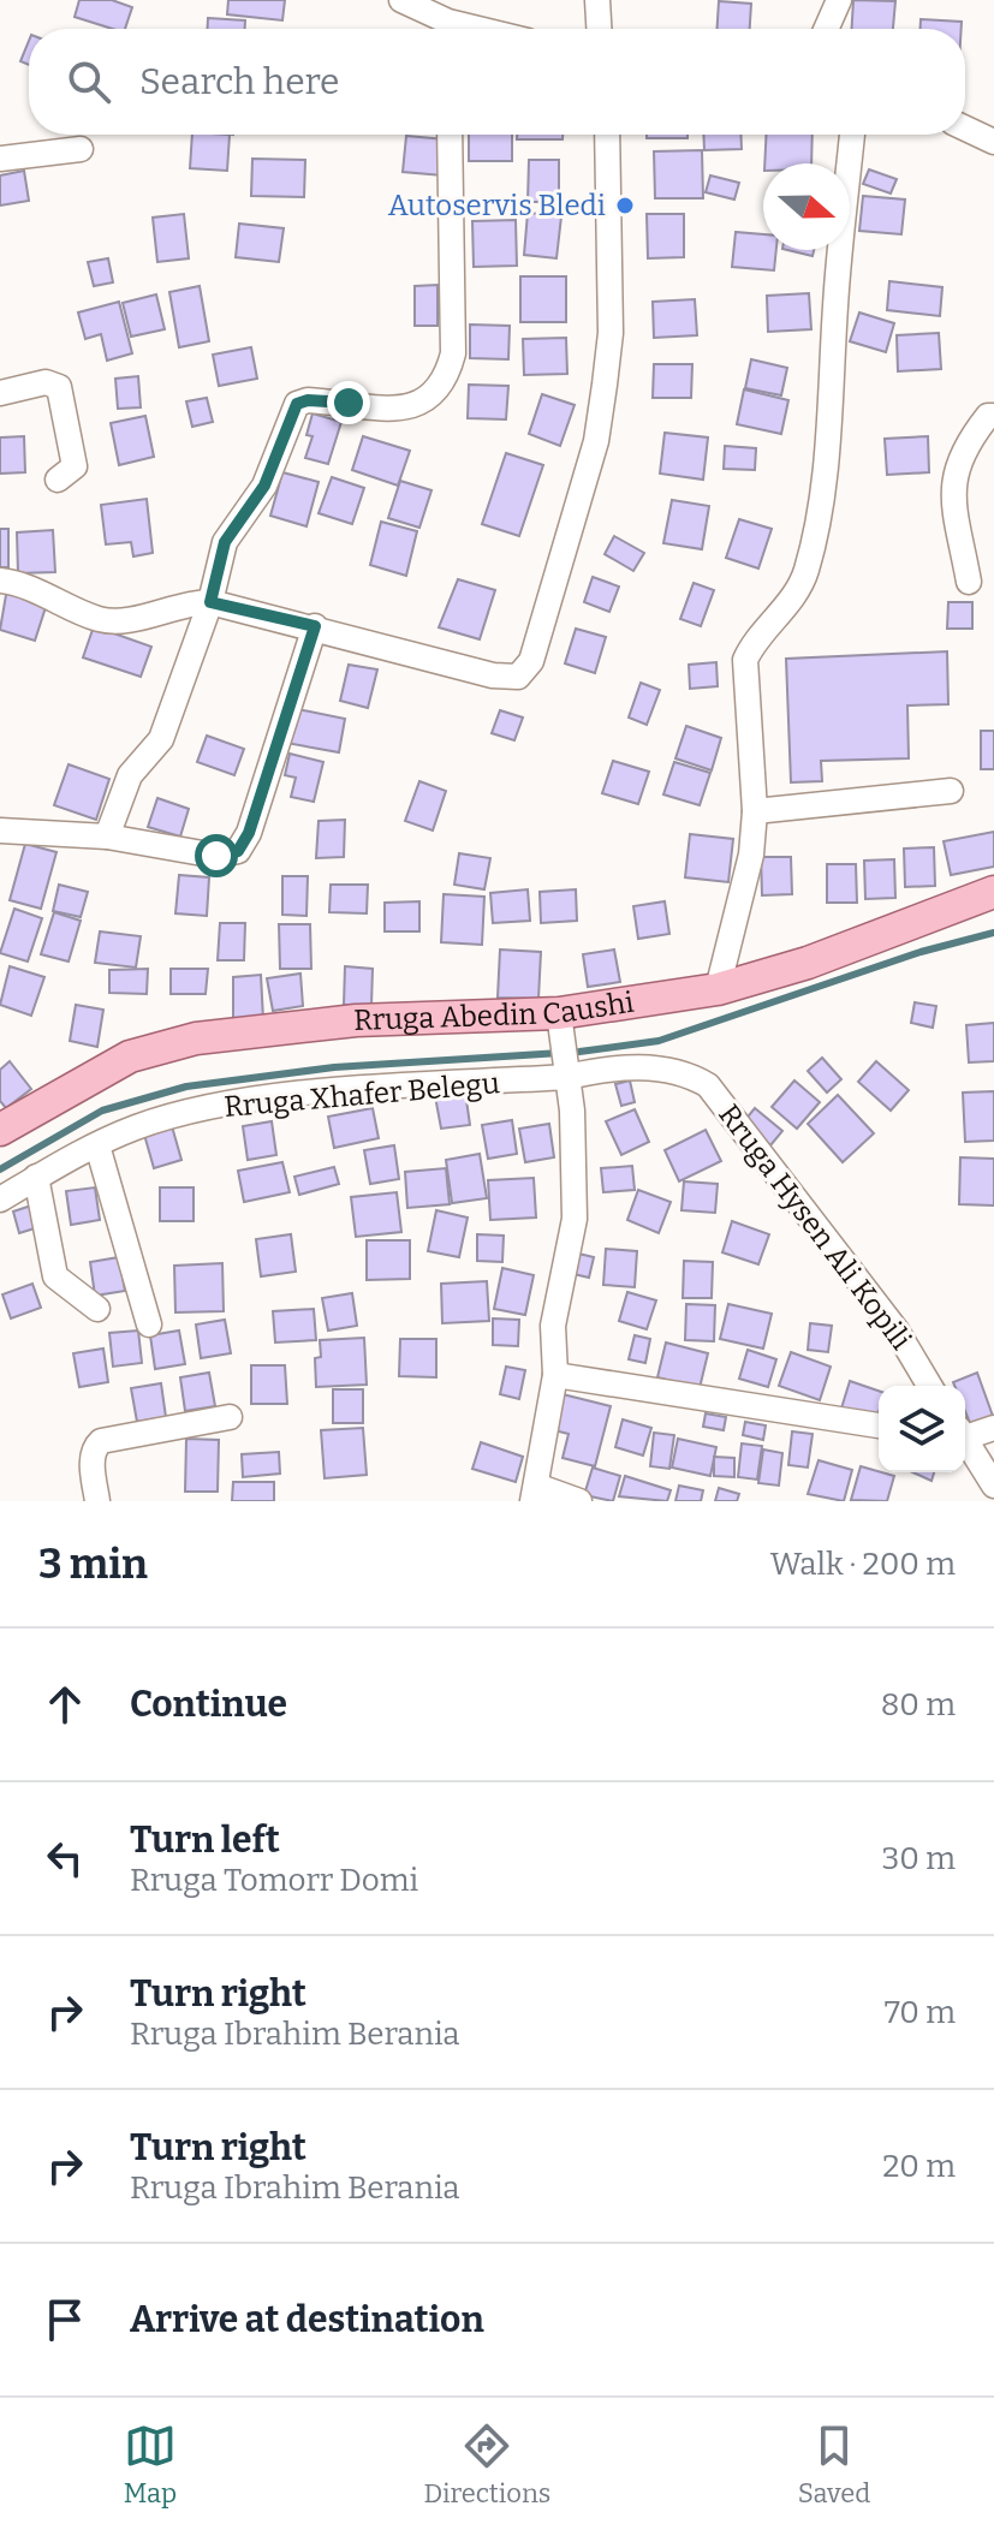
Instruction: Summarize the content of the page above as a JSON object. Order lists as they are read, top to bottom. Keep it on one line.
{"streets":{"main road":["Rruga Abedin Caushi"],"street":["Rruga Xhafer Belegu","Rruga Hysen Ali Kopili"]},"crossings":[["Rruga Xhafer Belegu","Rruga Hysen Ali Kopili"]],"places":["Autoservis Bledi"],"north":"right","page":{"search":"Search here","heading":["3 min","Walk · 200 m"],"list":[["Continue","80 m"],["Turn left","Rruga Tomorr Domi","30 m"],["Turn right","Rruga Ibrahim Berania","70 m"],["Turn right","Rruga Ibrahim Berania","20 m"],"Arrive at destination"],"nav":["Map","Directions","Saved"]}}
